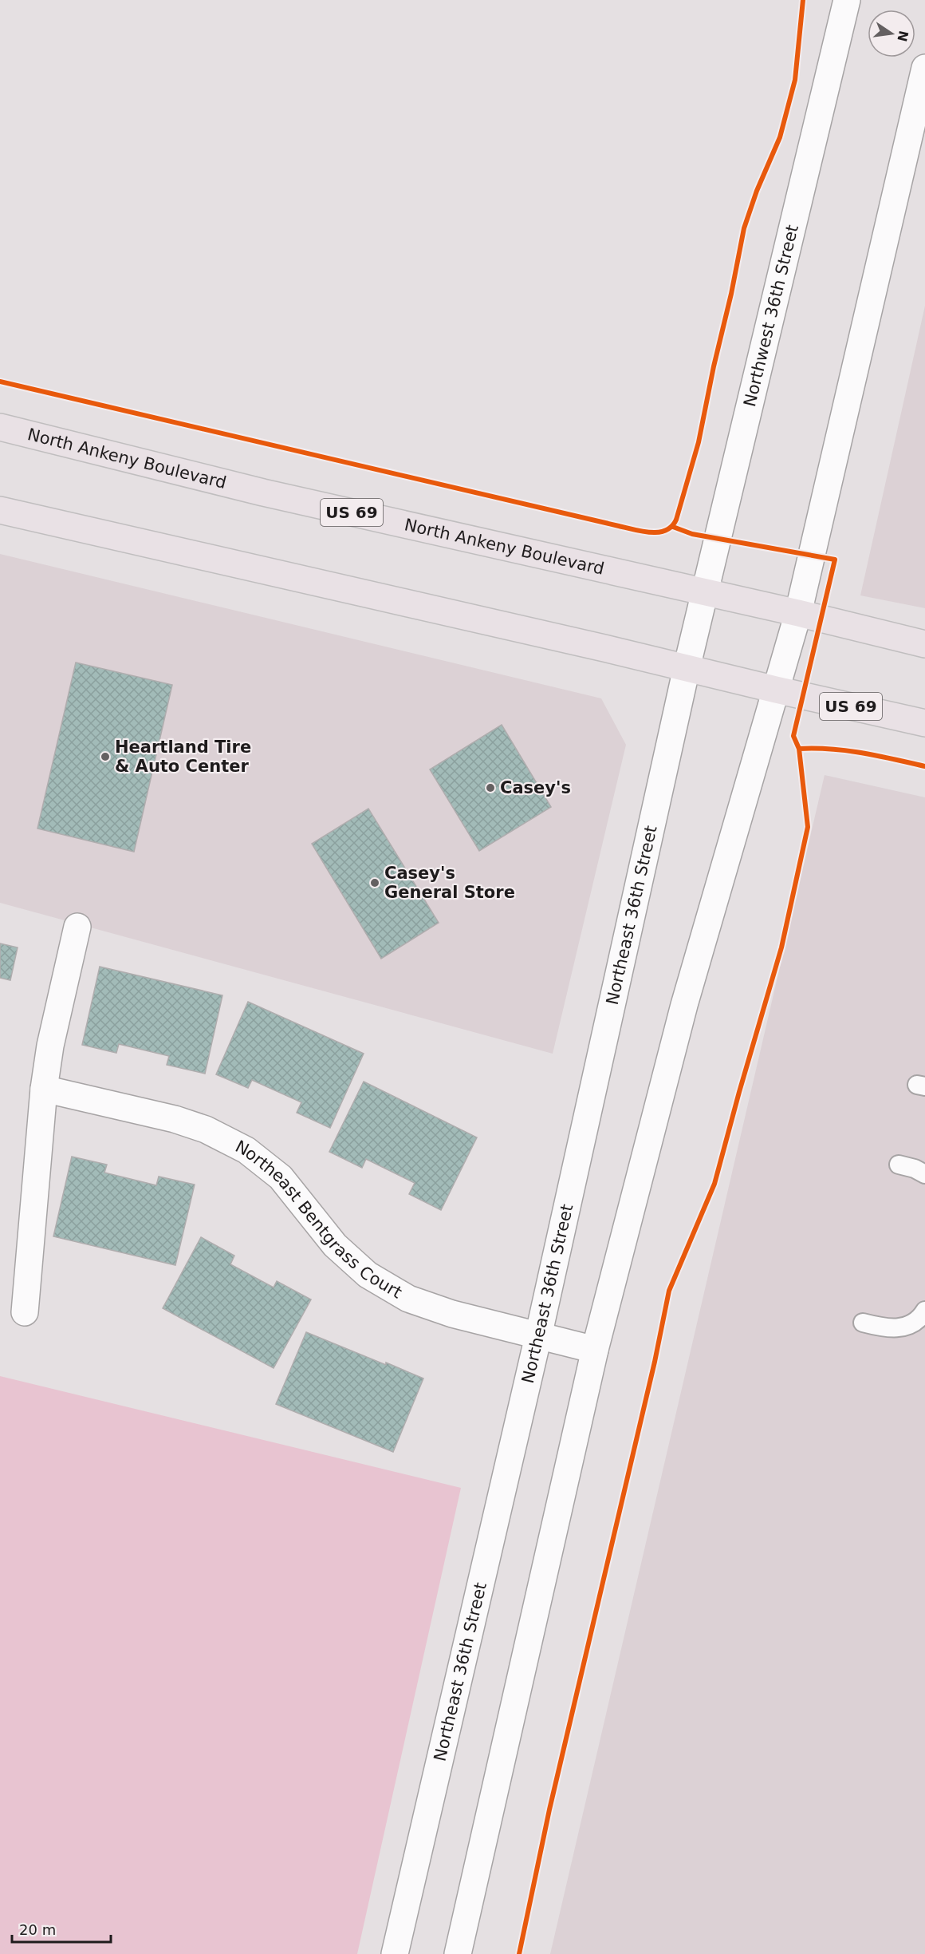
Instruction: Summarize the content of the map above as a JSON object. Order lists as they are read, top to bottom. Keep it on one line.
{"streets":{"main road":["Northwest 36th Street","North Ankeny Boulevard","US 69","Northeast 36th Street","Northeast Bentgrass Court"]},"crossings":[["Northwest 36th Street","North Ankeny Boulevard"],["Northwest 36th Street","Northeast 36th Street"],["US 69","Northeast 36th Street"],["Northeast 36th Street","Northeast Bentgrass Court"]],"places":["Heartland Tire & Auto Center","Casey's","Casey's General Store"],"scale_bar":"20 m","north":"right"}
